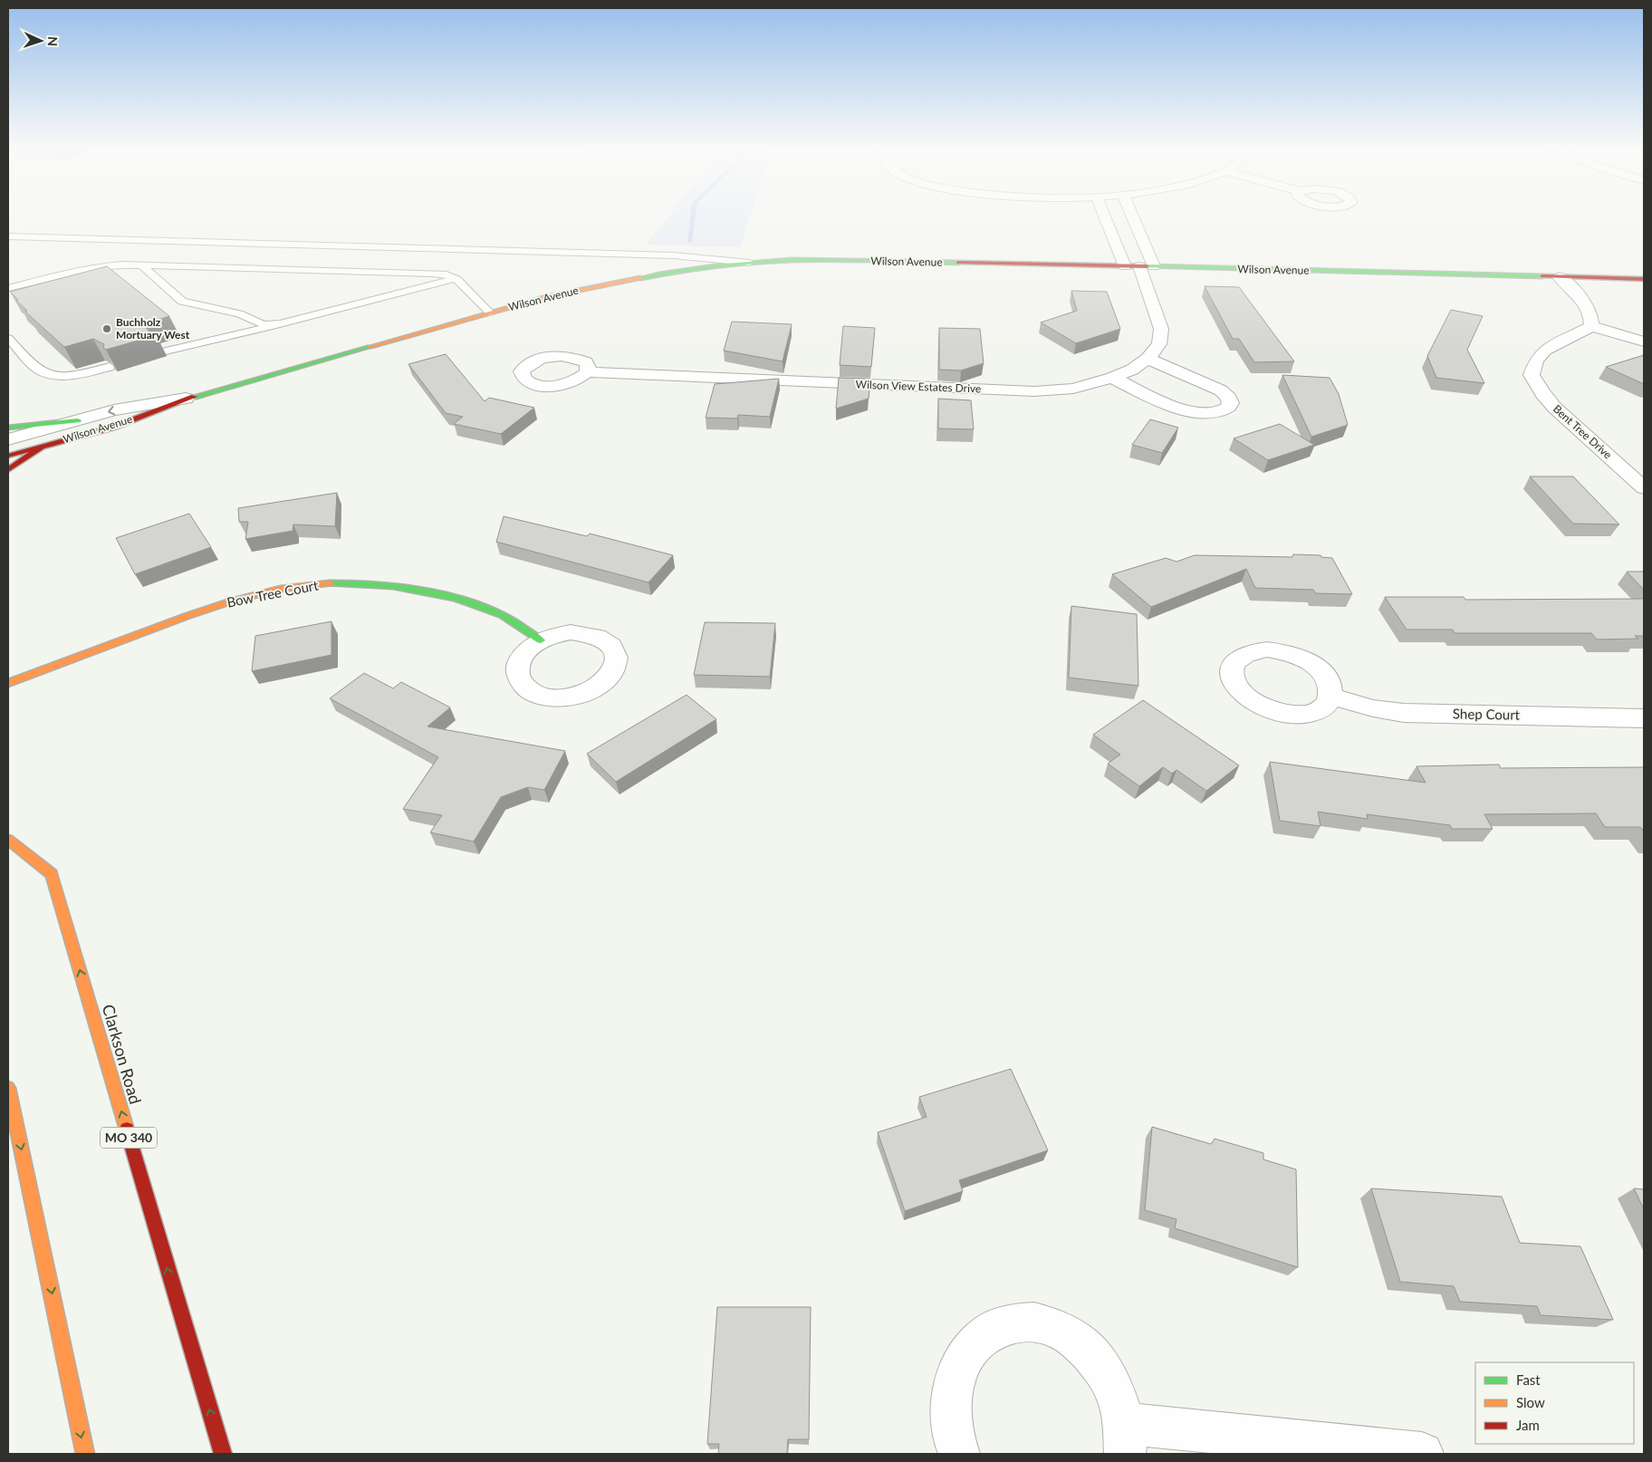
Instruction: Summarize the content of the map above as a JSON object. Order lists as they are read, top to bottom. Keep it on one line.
{"streets":{"street":["Wilson Avenue","Wilson View Estates Drive","Bent Tree Drive","Bow Tree Court","Shep Court","Clarkson Road","MO 340"]},"crossings":[["Wilson Avenue","Wilson View Estates Drive"]],"one_way":["Clarkson Road"],"places":["Buchholz Mortuary West"],"legend":["Fast","Slow","Jam"],"north":"right"}
